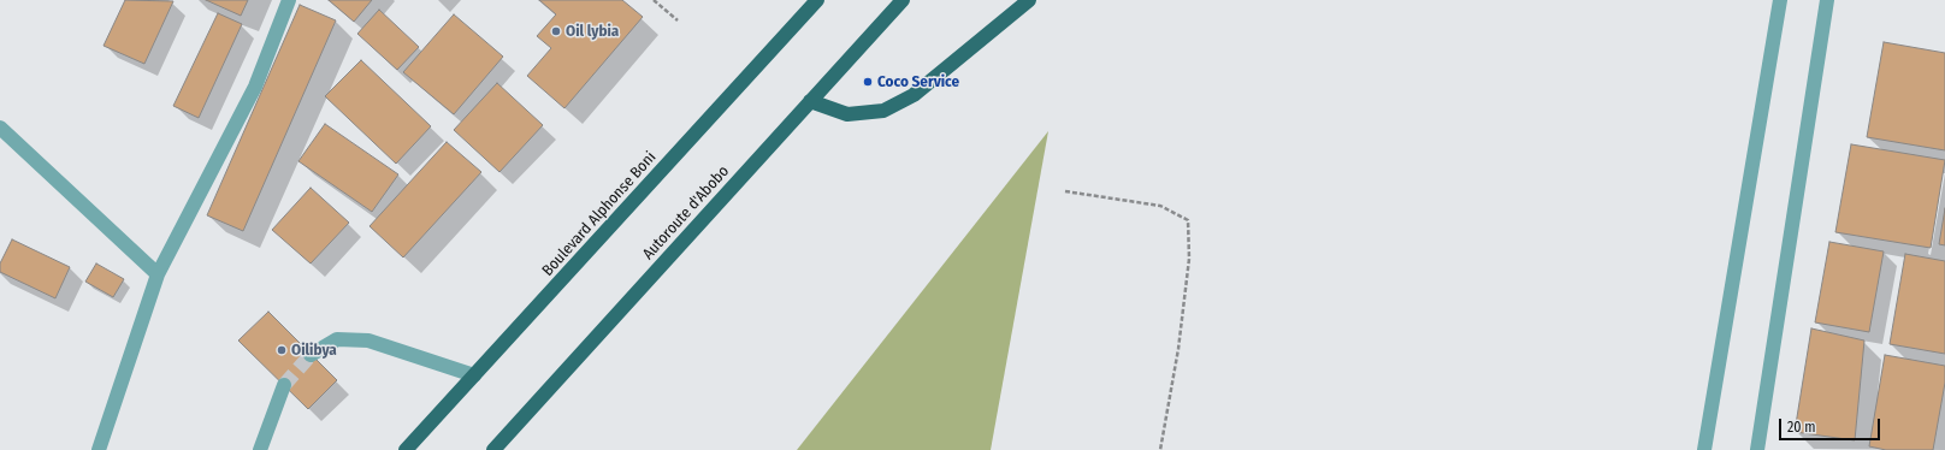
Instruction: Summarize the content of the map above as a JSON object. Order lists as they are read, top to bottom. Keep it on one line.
{"streets":{"main road":["Autoroute d'Abobo","Boulevard Alphonse Boni"]},"places":["Oil lybia","Coco Service","Oilibya"],"scale_bar":"20 m"}
